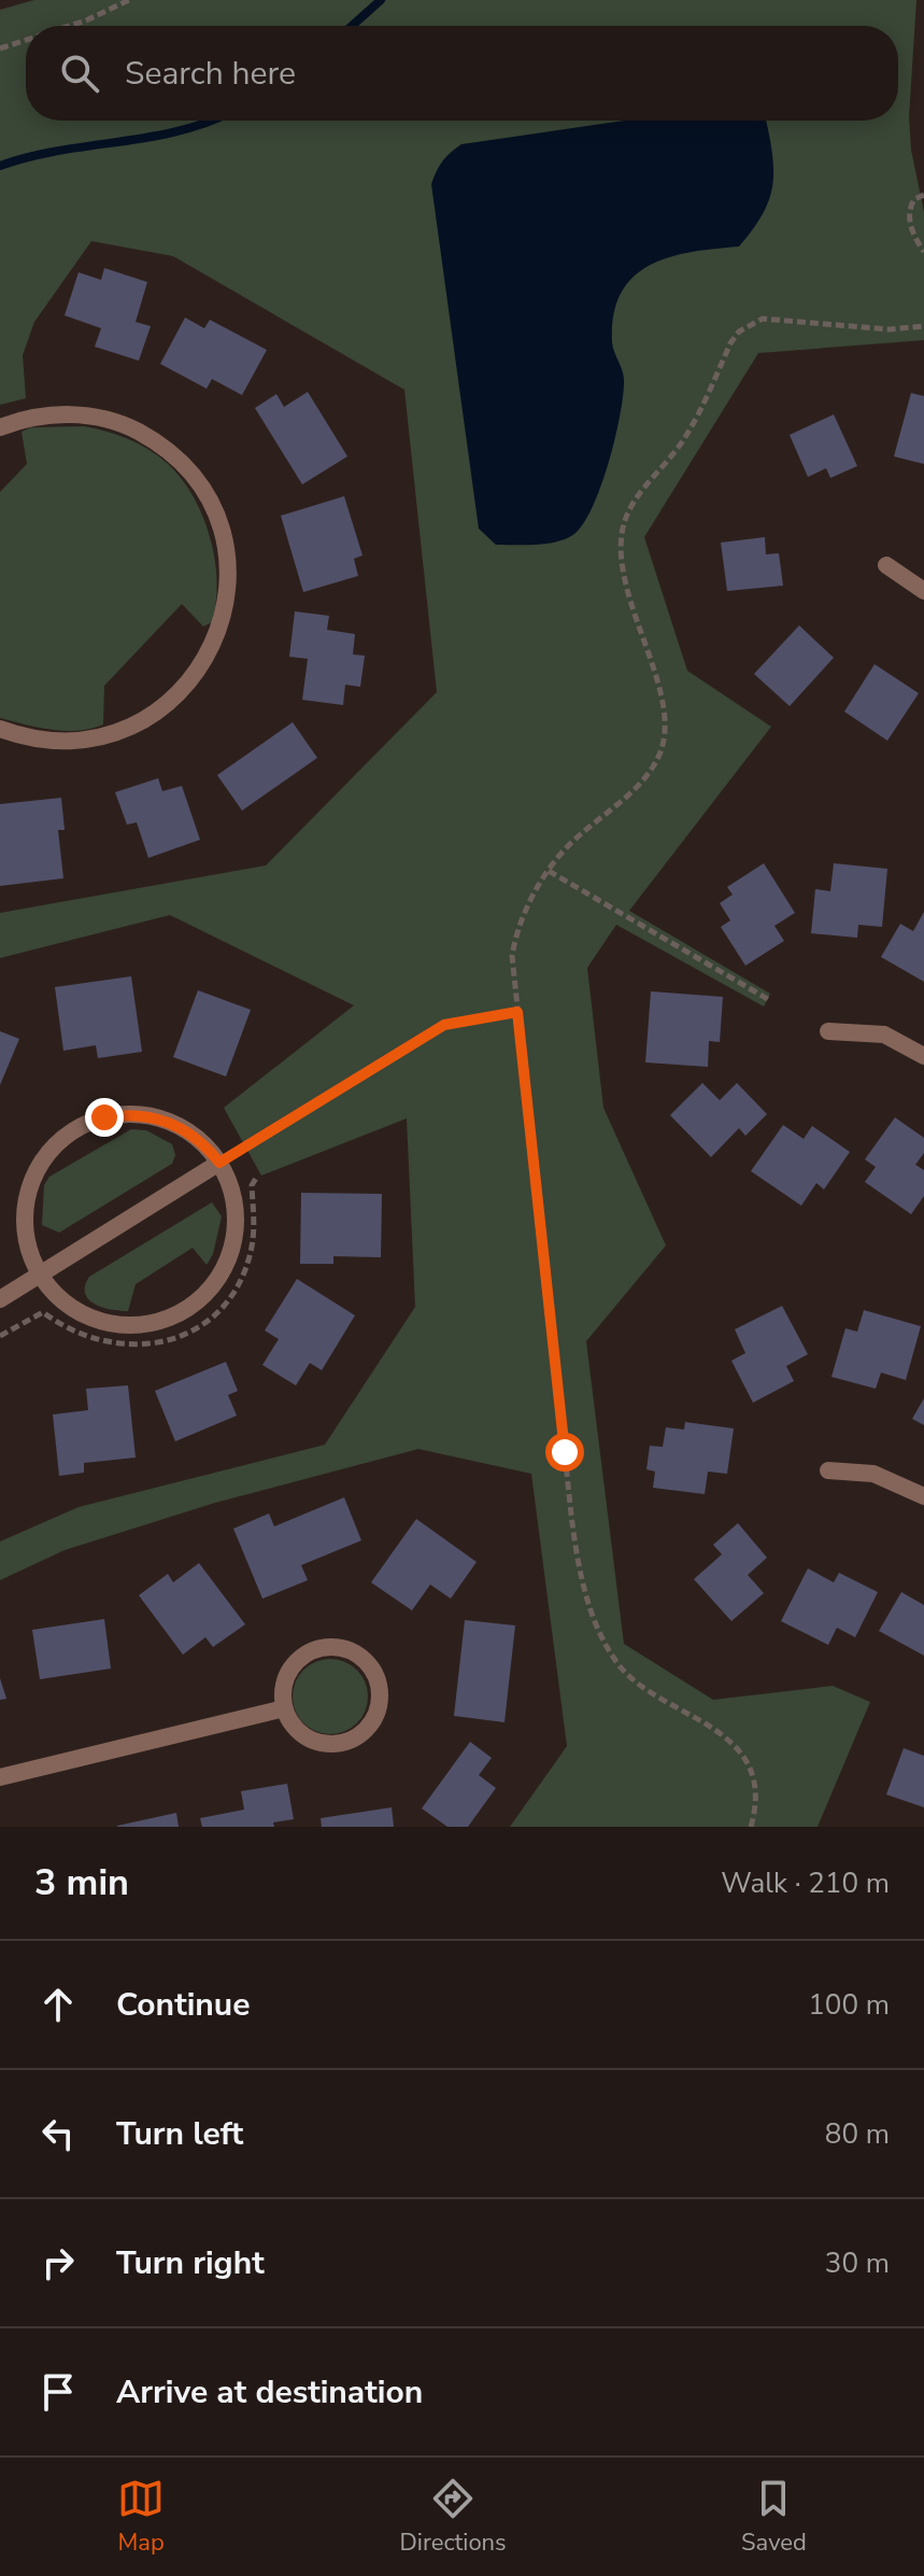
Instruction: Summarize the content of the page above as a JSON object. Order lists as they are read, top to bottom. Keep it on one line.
{"page":{"search":"Search here","heading":["3 min","Walk · 210 m"],"list":[["Continue","100 m"],["Turn left","80 m"],["Turn right","30 m"],"Arrive at destination"],"nav":["Map","Directions","Saved"]}}
